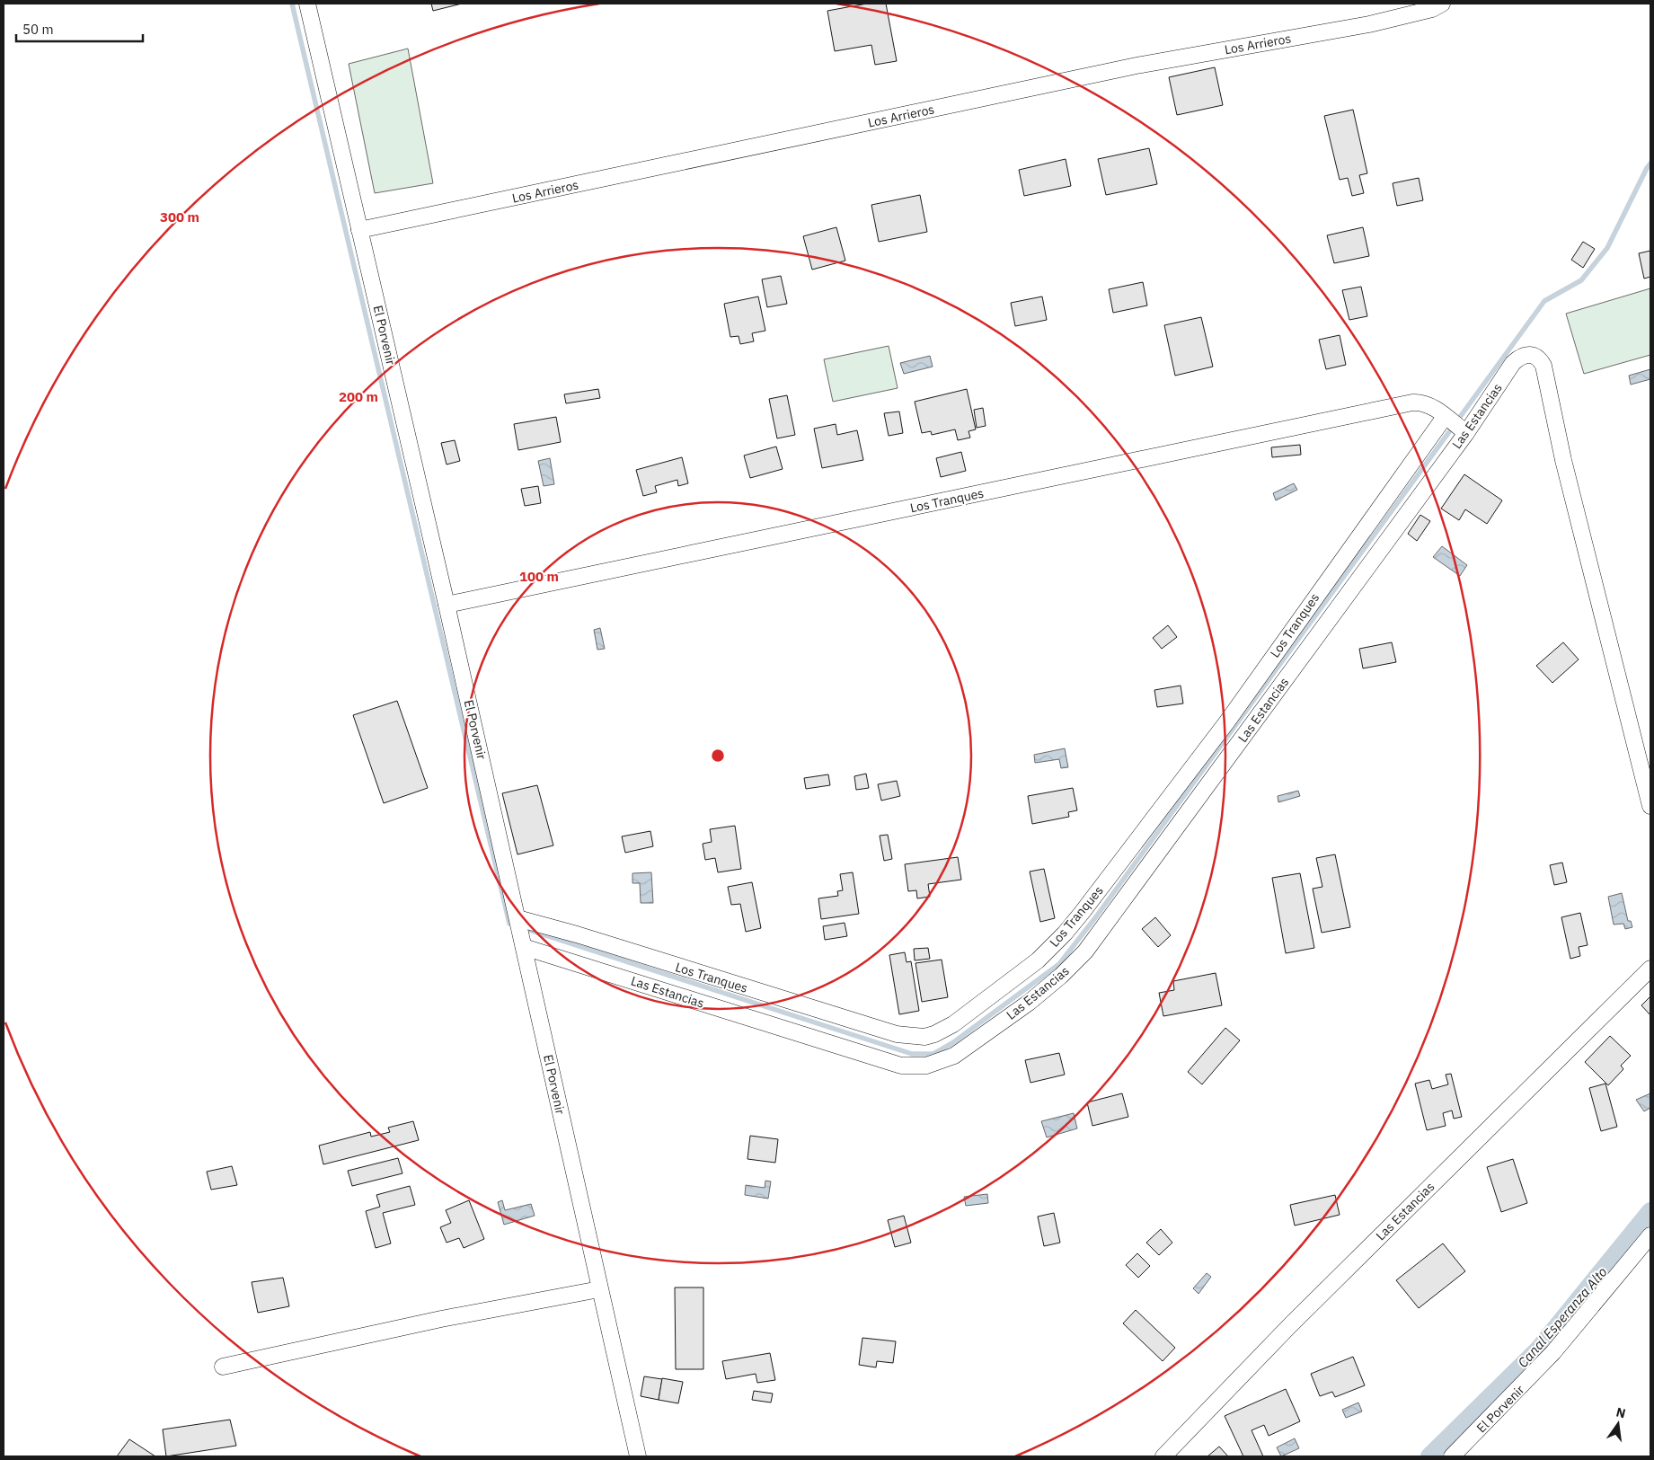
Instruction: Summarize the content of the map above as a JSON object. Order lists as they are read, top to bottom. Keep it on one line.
{"streets":{"street":["Los Arrieros","El Porvenir","Las Estancias","Los Tranques"]},"crossings":[["Los Arrieros","El Porvenir"],["El Porvenir","Las Estancias"],["El Porvenir","Los Tranques"],["Las Estancias","Los Tranques"]],"water":["Canal Esperanza Alto"],"scale_bar":"50 m","north":"top","rings":["300 m","200 m","100 m"]}
